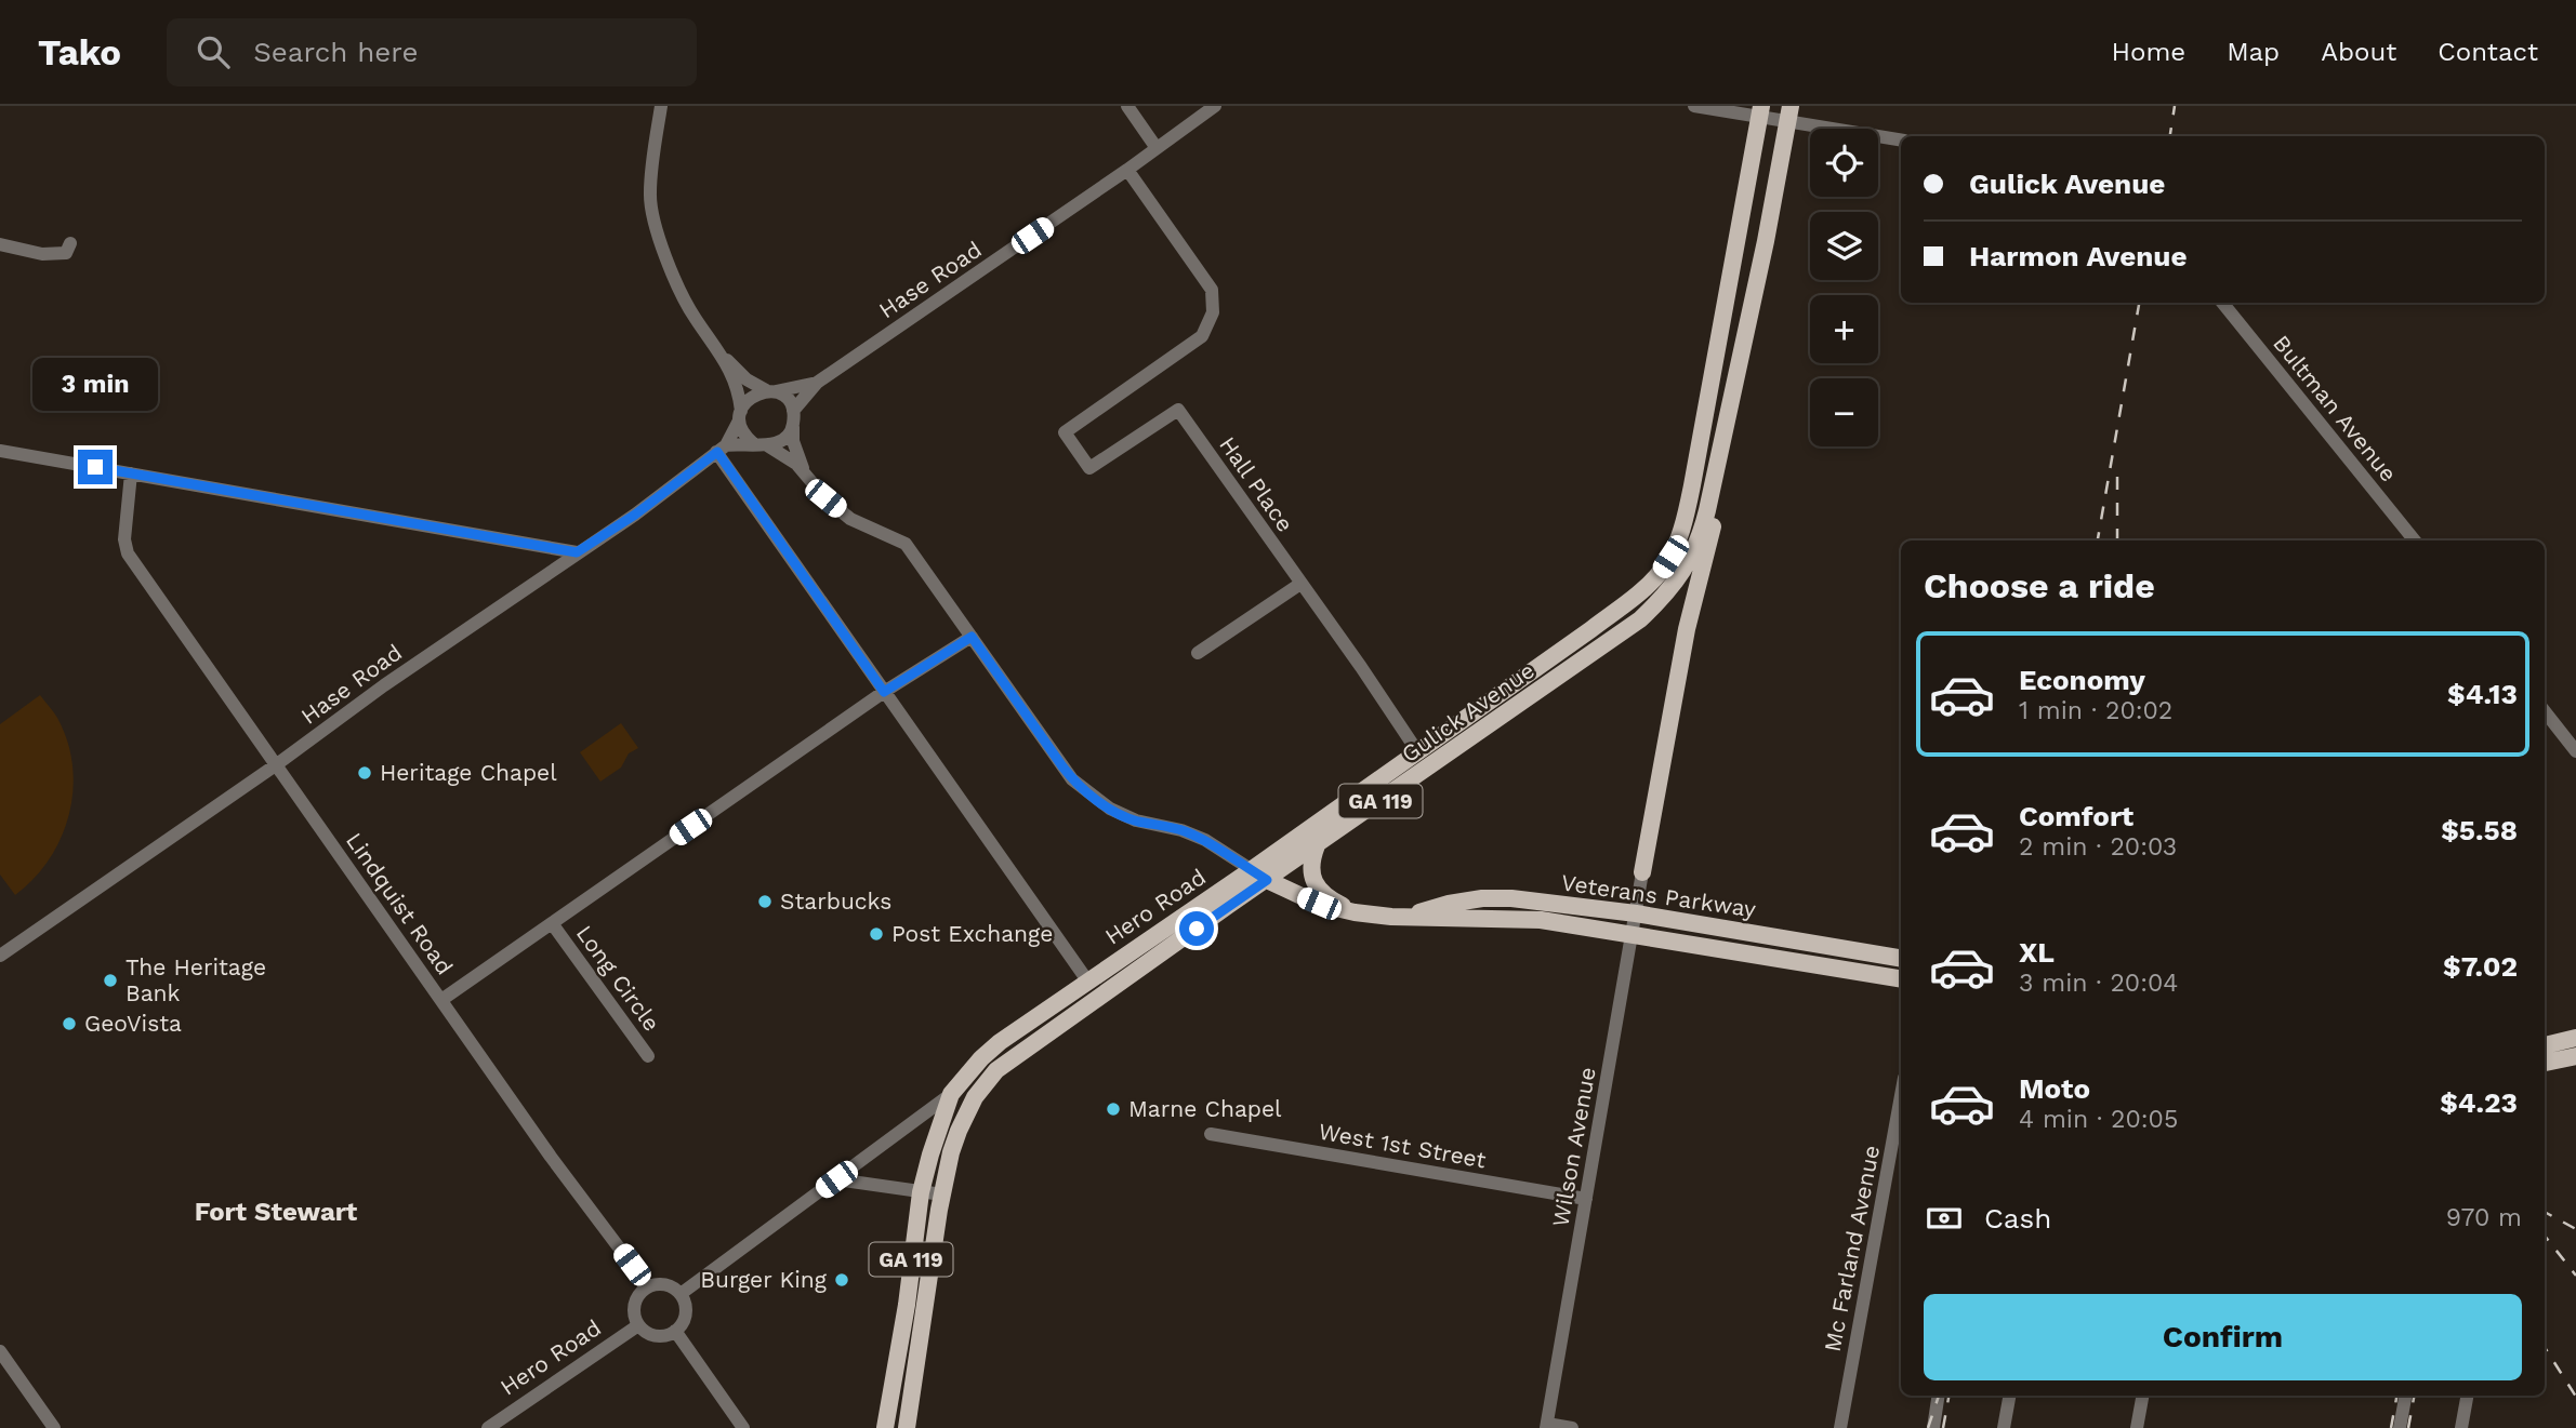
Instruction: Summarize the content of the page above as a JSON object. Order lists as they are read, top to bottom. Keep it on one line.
{"streets":{"main road":["Gulick Avenue","GA 119","Veterans Parkway","Hero Road"],"street":["Hase Road","Bultman Avenue","Hall Place","Lindquist Road","Long Circle","West 1st Street","Wilson Avenue","Mc Farland Avenue"]},"crossings":[["Hase Road","Hall Place"],["Hase Road","Lindquist Road"],["Hall Place","Hero Road"],["Gulick Avenue","Veterans Parkway"],["GA 119","Hero Road"],["Veterans Parkway","Wilson Avenue"],["Lindquist Road","Hero Road"],["Lindquist Road","Long Circle"],["West 1st Street","Wilson Avenue"]],"districts":["Fort Stewart"],"places":["Heritage Chapel","Starbucks","Post Exchange","The Heritage Bank","GeoVista","Marne Chapel","Burger King"],"page":{"header":"Tako","search":"Search here","nav":["Home","Map","About","Contact"],"map_buttons":["+","−"],"banner":["Gulick Avenue","Harmon Avenue"],"bubble":"3 min","heading":"Choose a ride","list":[{"name":"Economy","note":"1 min · 20:02","value":"$4.13"},{"name":"Comfort","note":"2 min · 20:03","value":"$5.58"},{"name":"XL","note":"3 min · 20:04","value":"$7.02"},{"name":"Moto","note":"4 min · 20:05","value":"$4.23"}],"pay":["Cash","970 m"],"buttons":"Confirm"}}
